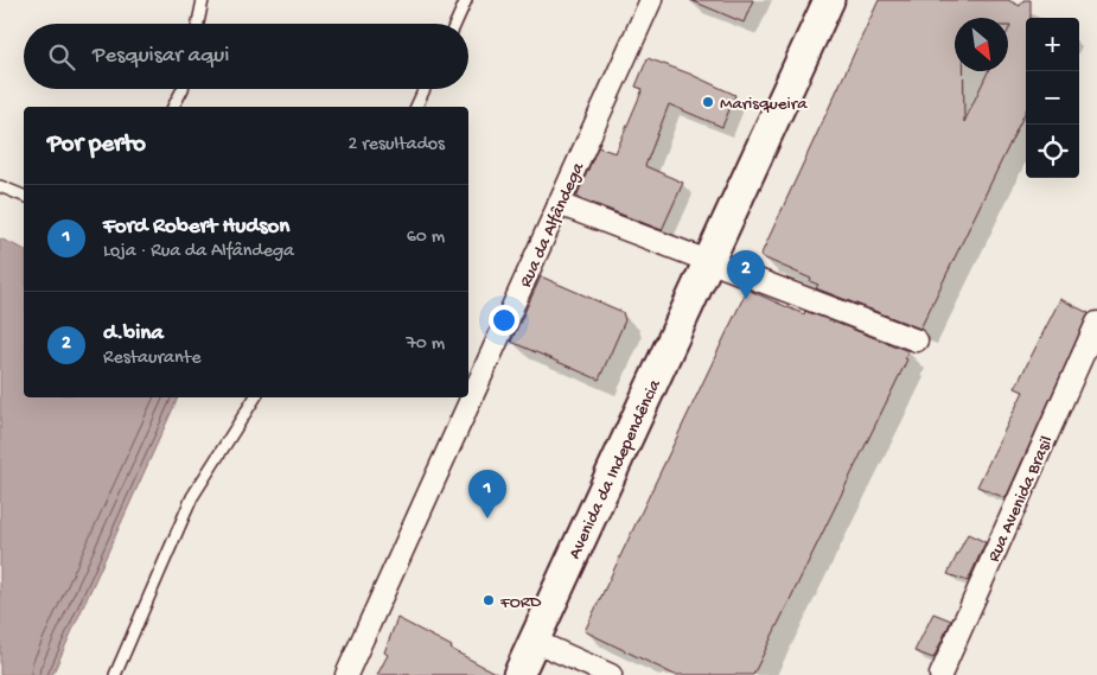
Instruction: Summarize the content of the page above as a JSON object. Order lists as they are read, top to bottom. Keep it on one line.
{"streets":{"street":["Rua da Alfândega","Avenida da Independência","Rua Avenida Brasil"]},"places":["Marisqueira","FORD"],"north":"bottom right","page":{"map_buttons":["+","−"],"search":"Pesquisar aqui","heading":["Por perto","2 resultados"],"list":[{"mark":"1","name":"Ford Robert Hudson","note":"Loja · Rua da Alfândega","value":"60 m"},{"mark":"2","name":"d.bina","note":"Restaurante","value":"70 m"}],"pins":["2","1"]}}
